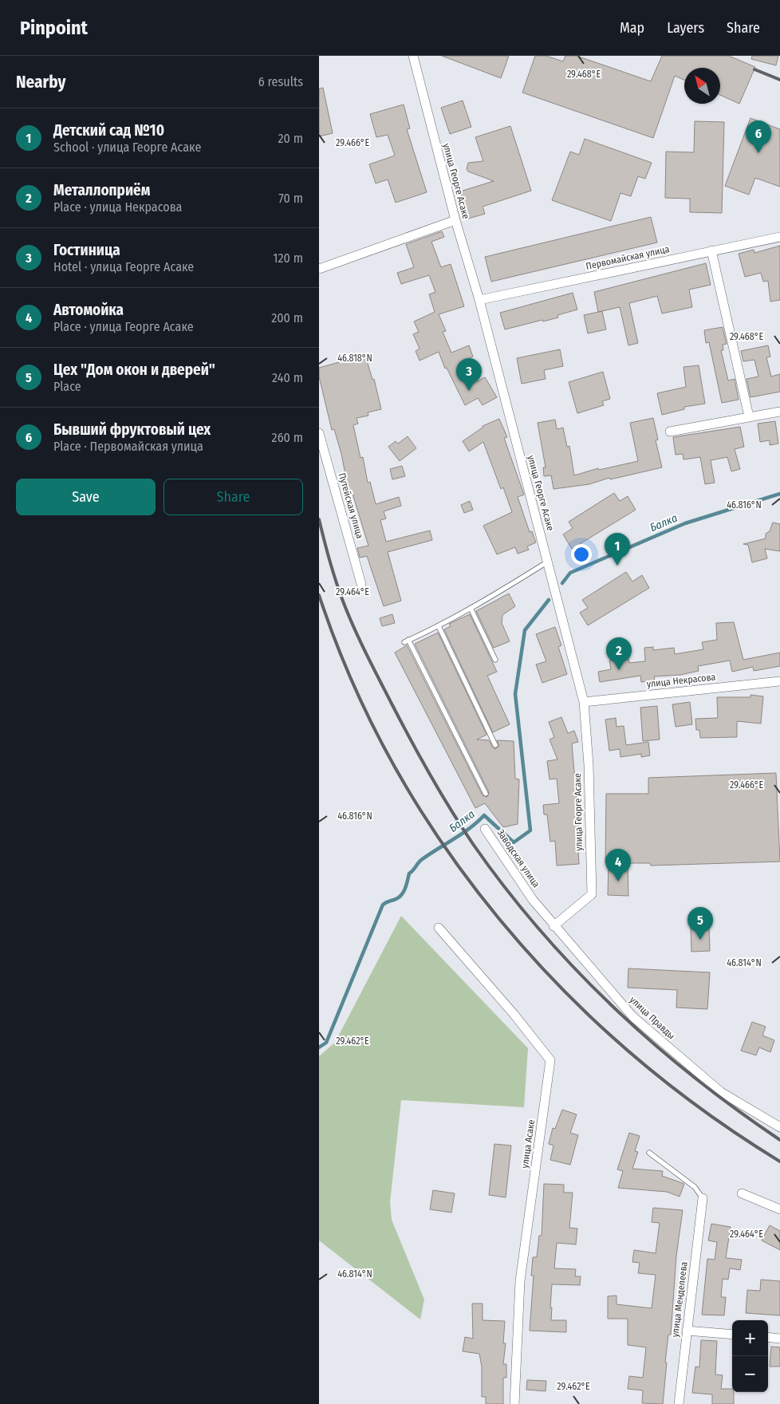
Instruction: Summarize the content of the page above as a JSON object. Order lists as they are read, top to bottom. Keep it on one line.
{"streets":{"street":["улица Георге Асаке","Первомайская улица","Путейская улица","улица Некрасова","Заводская улица","улица Правды","улица Асаке","улица Менделеева"]},"crossings":[["улица Георге Асаке","Первомайская улица"],["улица Георге Асаке","улица Некрасова"],["улица Георге Асаке","улица Правды"],["Заводская улица","улица Правды"]],"water":["Балка"],"north":"top left","page":{"header":"Pinpoint","nav":["Map","Layers","Share"],"heading":["Nearby","6 results"],"list":[{"mark":"1","name":"Детский сад №10","note":"School · улица Георге Асаке","value":"20 m"},{"mark":"2","name":"Металлоприём","note":"Place · улица Некрасова","value":"70 m"},{"mark":"3","name":"Гостиница","note":"Hotel · улица Георге Асаке","value":"120 m"},{"mark":"4","name":"Автомойка","note":"Place · улица Георге Асаке","value":"200 m"},{"mark":"5","name":"Цех \"Дом окон и дверей\"","note":"Place","value":"240 m"},{"mark":"6","name":"Бывший фруктовый цех","note":"Place · Первомайская улица","value":"260 m"}],"pins":["6","3","1","2","4","5"],"buttons":["Save","Share"],"map_buttons":["+","−"]},"coordinates":["29.468°E","29.466°E","46.818°N","46.816°N","29.464°E","46.814°N","29.462°E"]}
